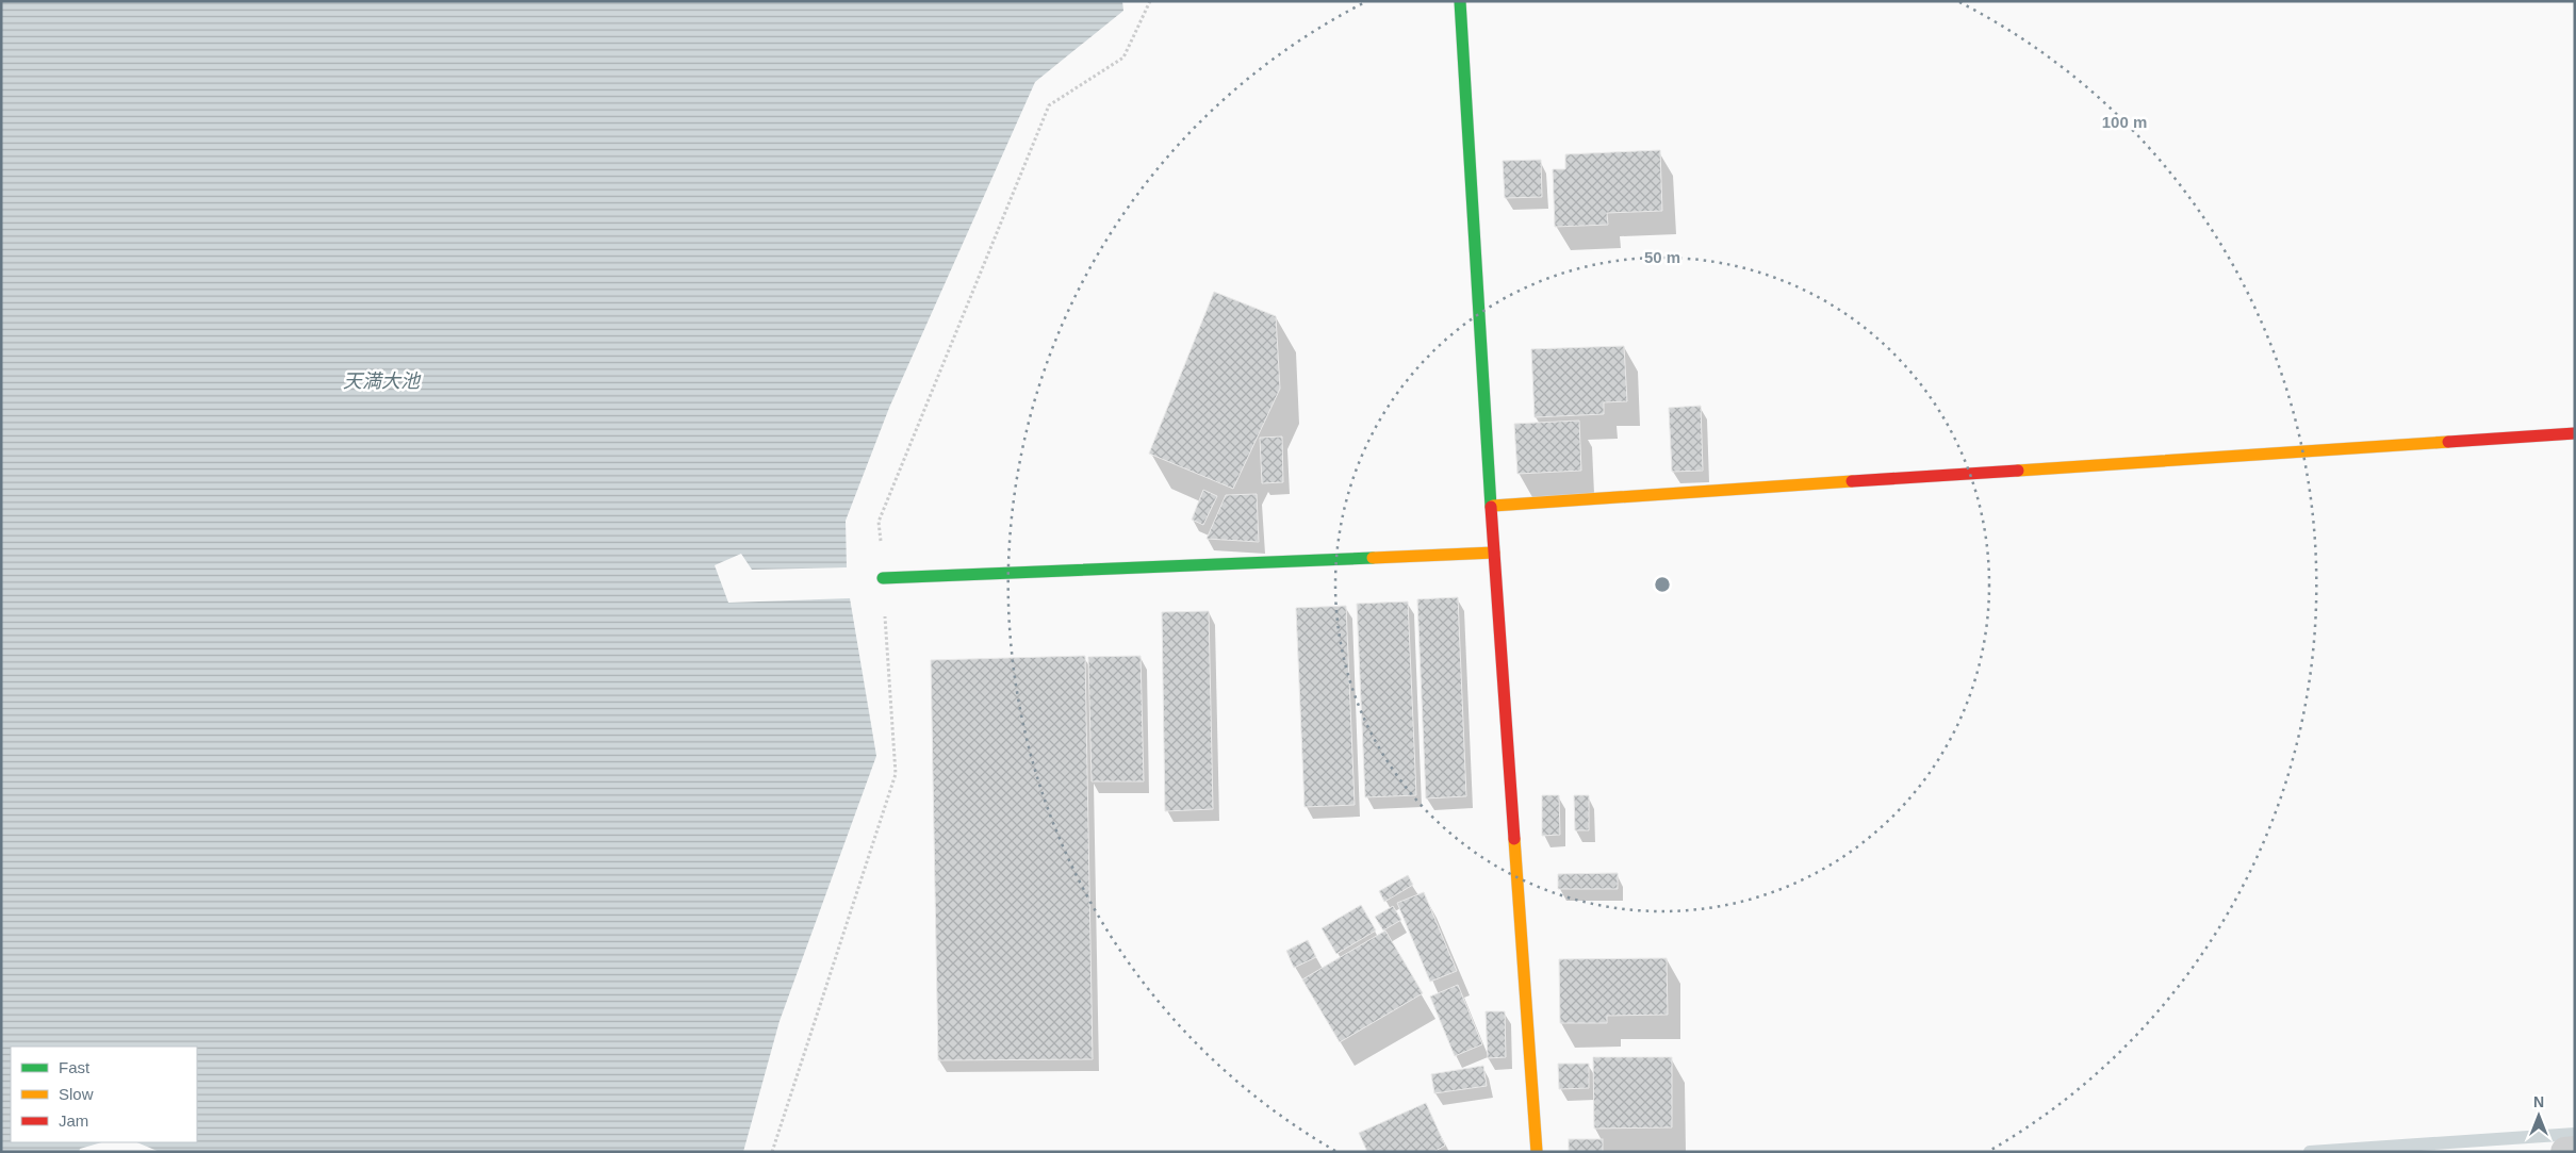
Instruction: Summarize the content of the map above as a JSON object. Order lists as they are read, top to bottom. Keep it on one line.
{"water":["天満大池"],"legend":["Fast","Slow","Jam"],"north":"top","rings":["100 m","50 m"]}
